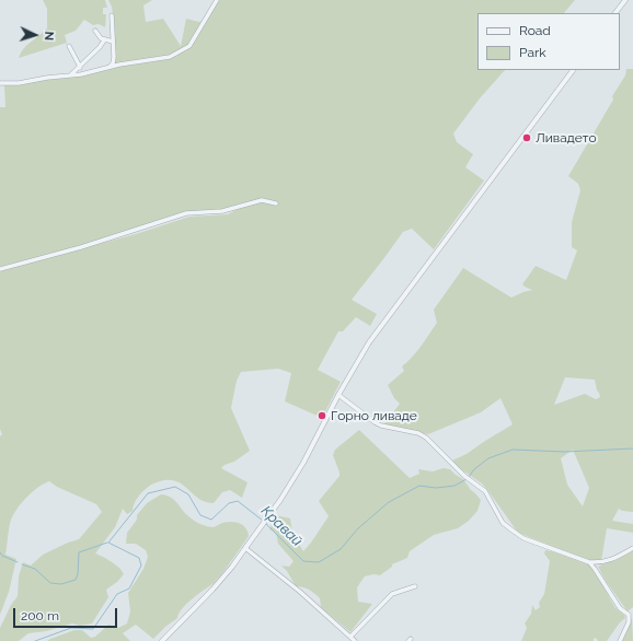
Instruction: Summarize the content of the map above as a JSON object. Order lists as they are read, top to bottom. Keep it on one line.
{"water":["Кравай"],"places":["Ливадето","Горно ливаде"],"legend":["Road","Park"],"scale_bar":"200 m","north":"right"}
